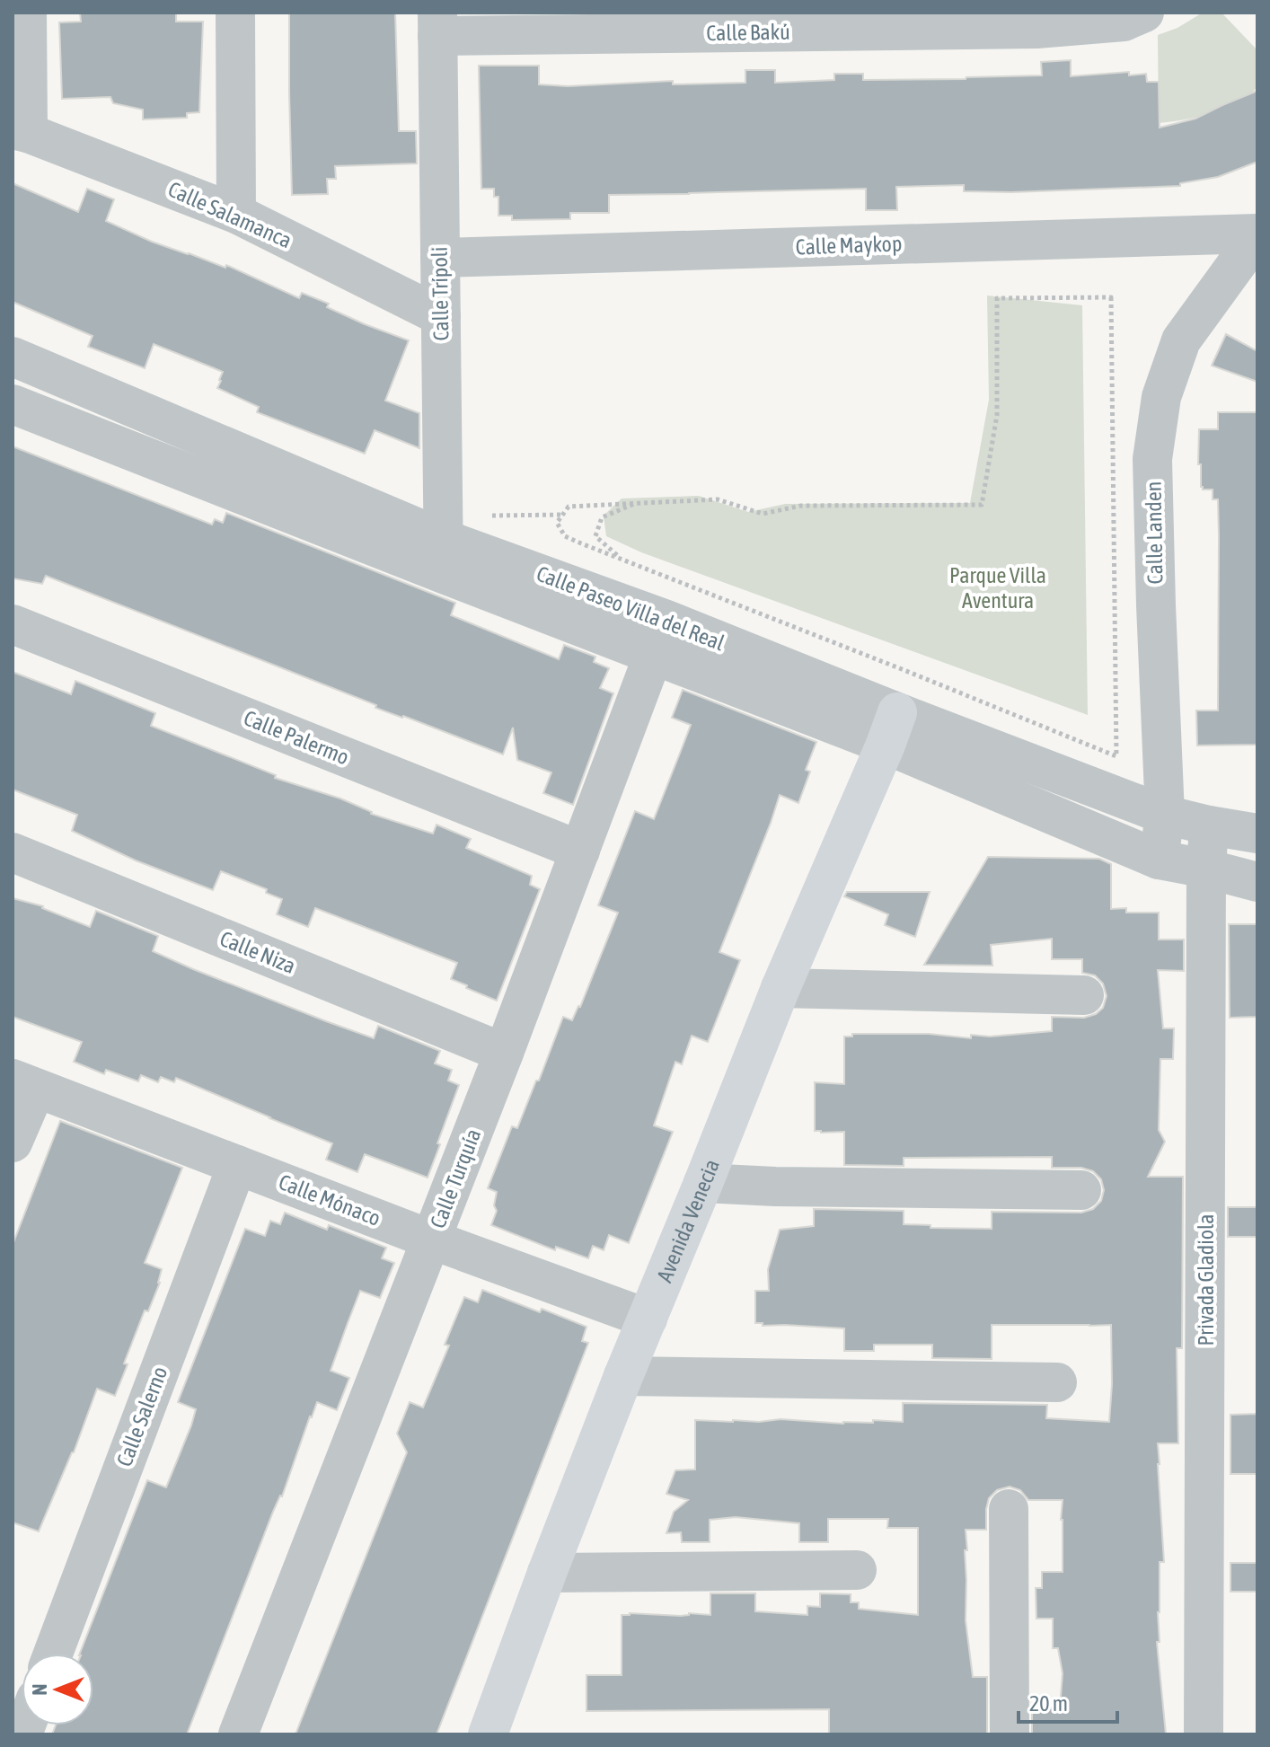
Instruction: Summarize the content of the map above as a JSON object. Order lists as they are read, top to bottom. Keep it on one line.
{"streets":{"main road":["Avenida Venecia"],"street":["Calle Bakú","Calle Salamanca","Calle Maykop","Calle Trípoli","Calle Landen","Calle Paseo Villa del Real","Calle Palermo","Calle Niza","Calle Turquía","Calle Mónaco","Privada Gladiola","Calle Salerno"]},"crossings":[["Calle Bakú","Calle Trípoli"],["Calle Salamanca","Calle Trípoli"],["Calle Maykop","Calle Trípoli"],["Calle Maykop","Calle Landen"],["Calle Trípoli","Calle Paseo Villa del Real"],["Calle Landen","Calle Paseo Villa del Real"],["Calle Paseo Villa del Real","Calle Turquía"],["Calle Paseo Villa del Real","Avenida Venecia"],["Calle Paseo Villa del Real","Privada Gladiola"],["Calle Palermo","Calle Turquía"],["Calle Niza","Calle Turquía"],["Calle Turquía","Calle Mónaco"],["Calle Mónaco","Avenida Venecia"],["Calle Mónaco","Calle Salerno"]],"parks":["Parque Villa Aventura"],"scale_bar":"20 m","north":"left"}
